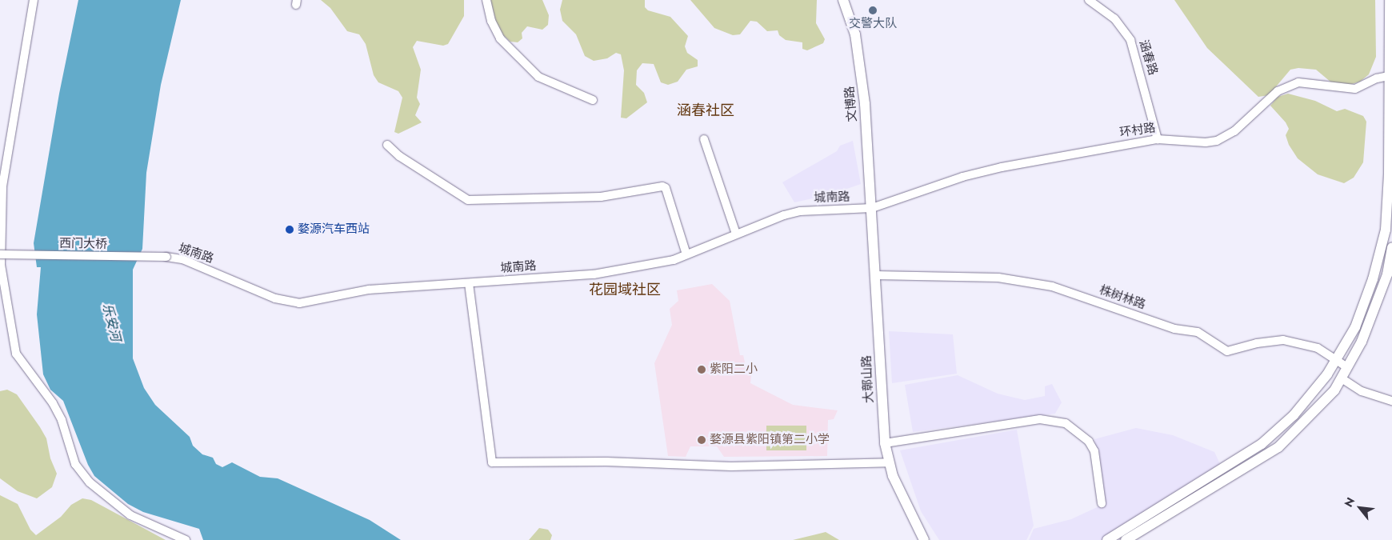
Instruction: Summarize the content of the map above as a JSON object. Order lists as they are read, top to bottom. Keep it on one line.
{"streets":{"main road":["文博路","大鄣山路"],"street":["涵春路","环村路","城南路","西门大桥","株树林路"]},"crossings":[["涵春路","环村路"],["文博路","环村路"],["文博路","城南路"],["文博路","大鄣山路"],["环村路","城南路"],["环村路","大鄣山路"],["城南路","西门大桥"],["城南路","大鄣山路"],["株树林路","大鄣山路"]],"districts":["涵春社区","花园域社区"],"water":["乐安河"],"places":["交警大队","婺源汽车西站","紫阳二小","婺源县紫阳镇第二小学"],"north":"top left"}
